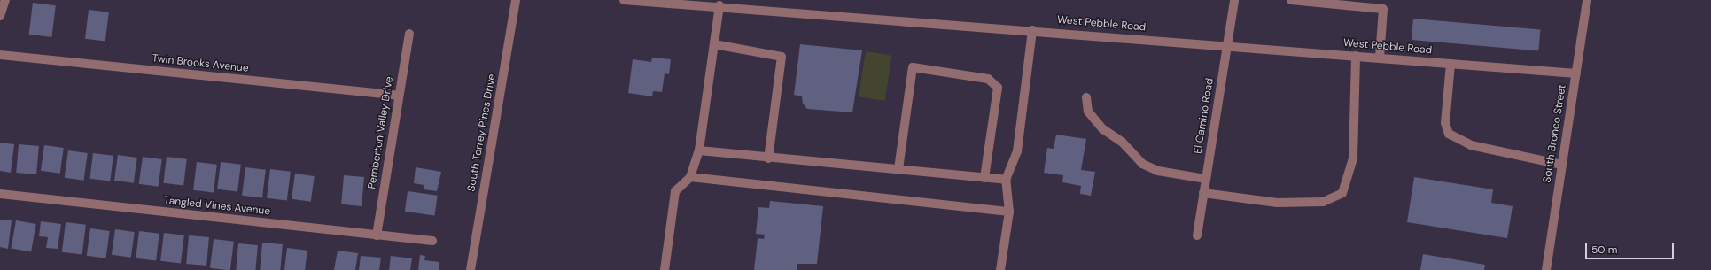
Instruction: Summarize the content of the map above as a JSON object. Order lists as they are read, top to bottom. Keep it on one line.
{"streets":{"street":["West Pebble Road","Twin Brooks Avenue","El Camino Road","Pemberton Valley Drive","South Torrey Pines Drive","South Bronco Street","Tangled Vines Avenue"]},"crossings":[["West Pebble Road","El Camino Road"],["West Pebble Road","South Bronco Street"],["Twin Brooks Avenue","Pemberton Valley Drive"],["Pemberton Valley Drive","Tangled Vines Avenue"]],"scale_bar":"50 m"}
